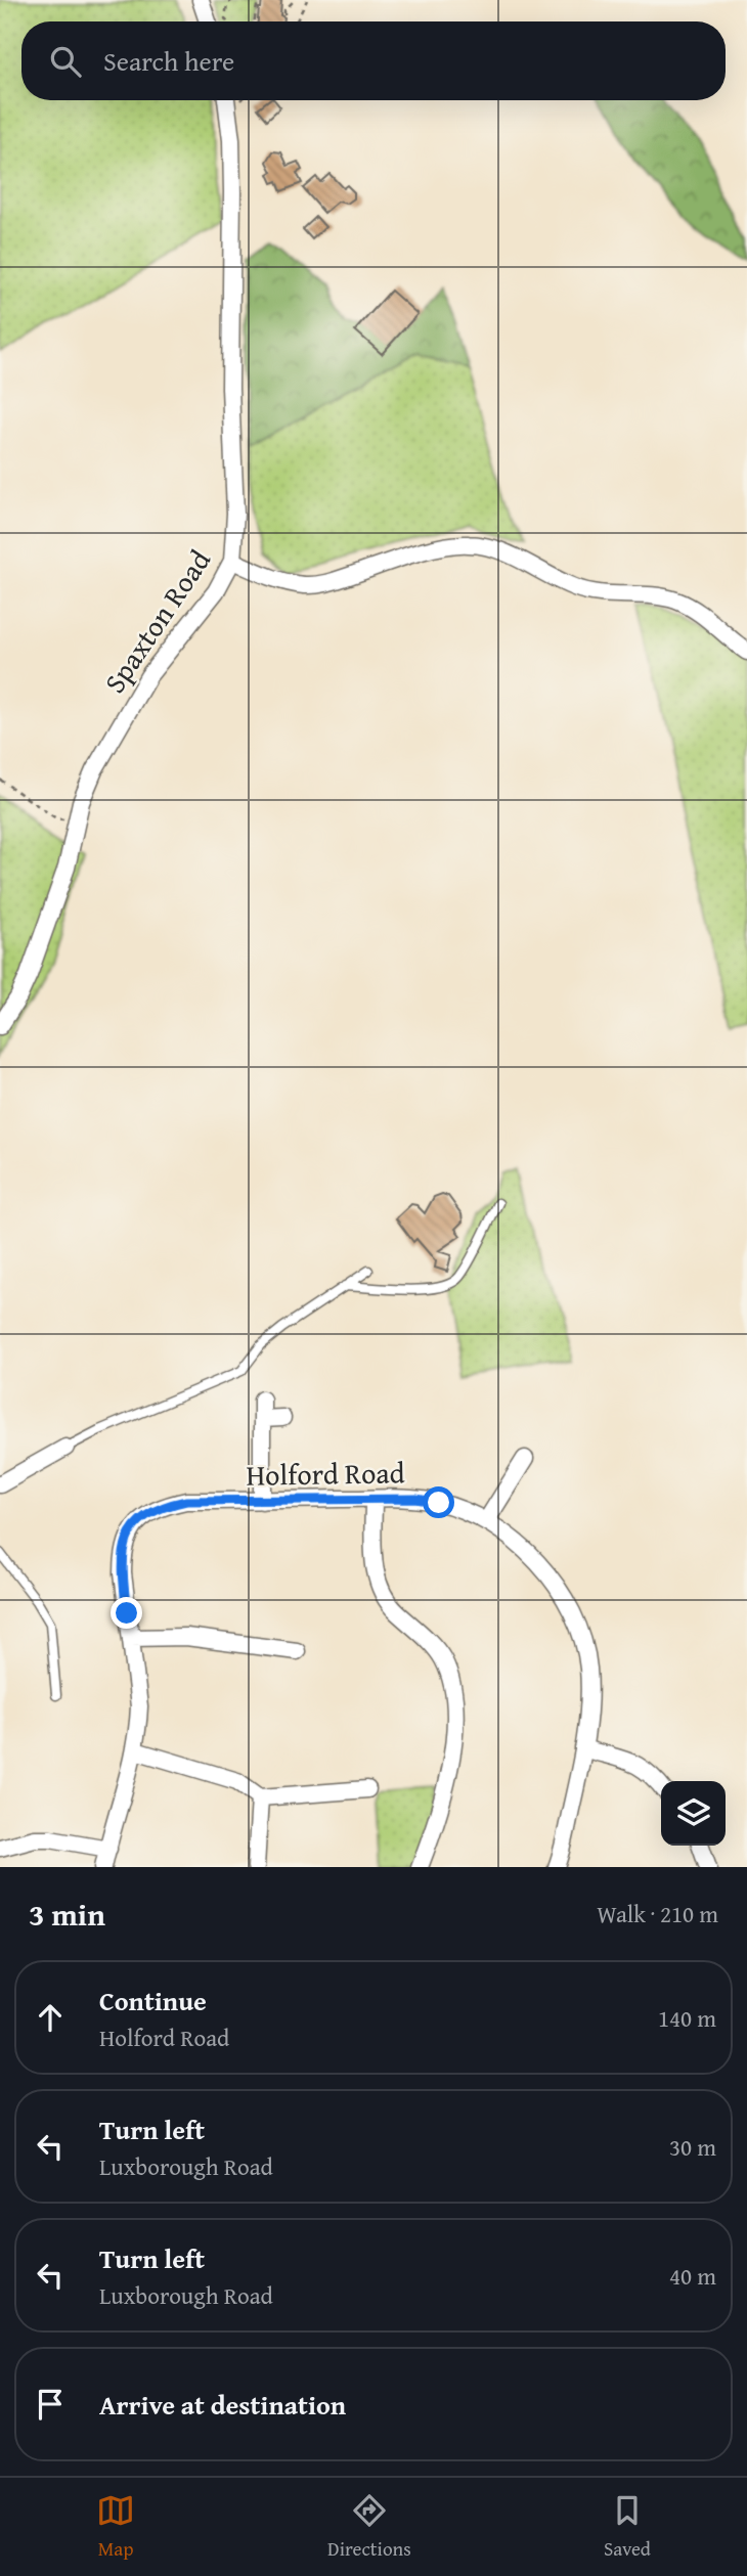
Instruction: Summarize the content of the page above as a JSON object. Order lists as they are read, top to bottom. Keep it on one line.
{"streets":{"street":["Spaxton Road","Holford Road"]},"page":{"search":"Search here","heading":["3 min","Walk · 210 m"],"list":[["Continue","Holford Road","140 m"],["Turn left","Luxborough Road","30 m"],["Turn left","Luxborough Road","40 m"],"Arrive at destination"],"nav":["Map","Directions","Saved"]}}
